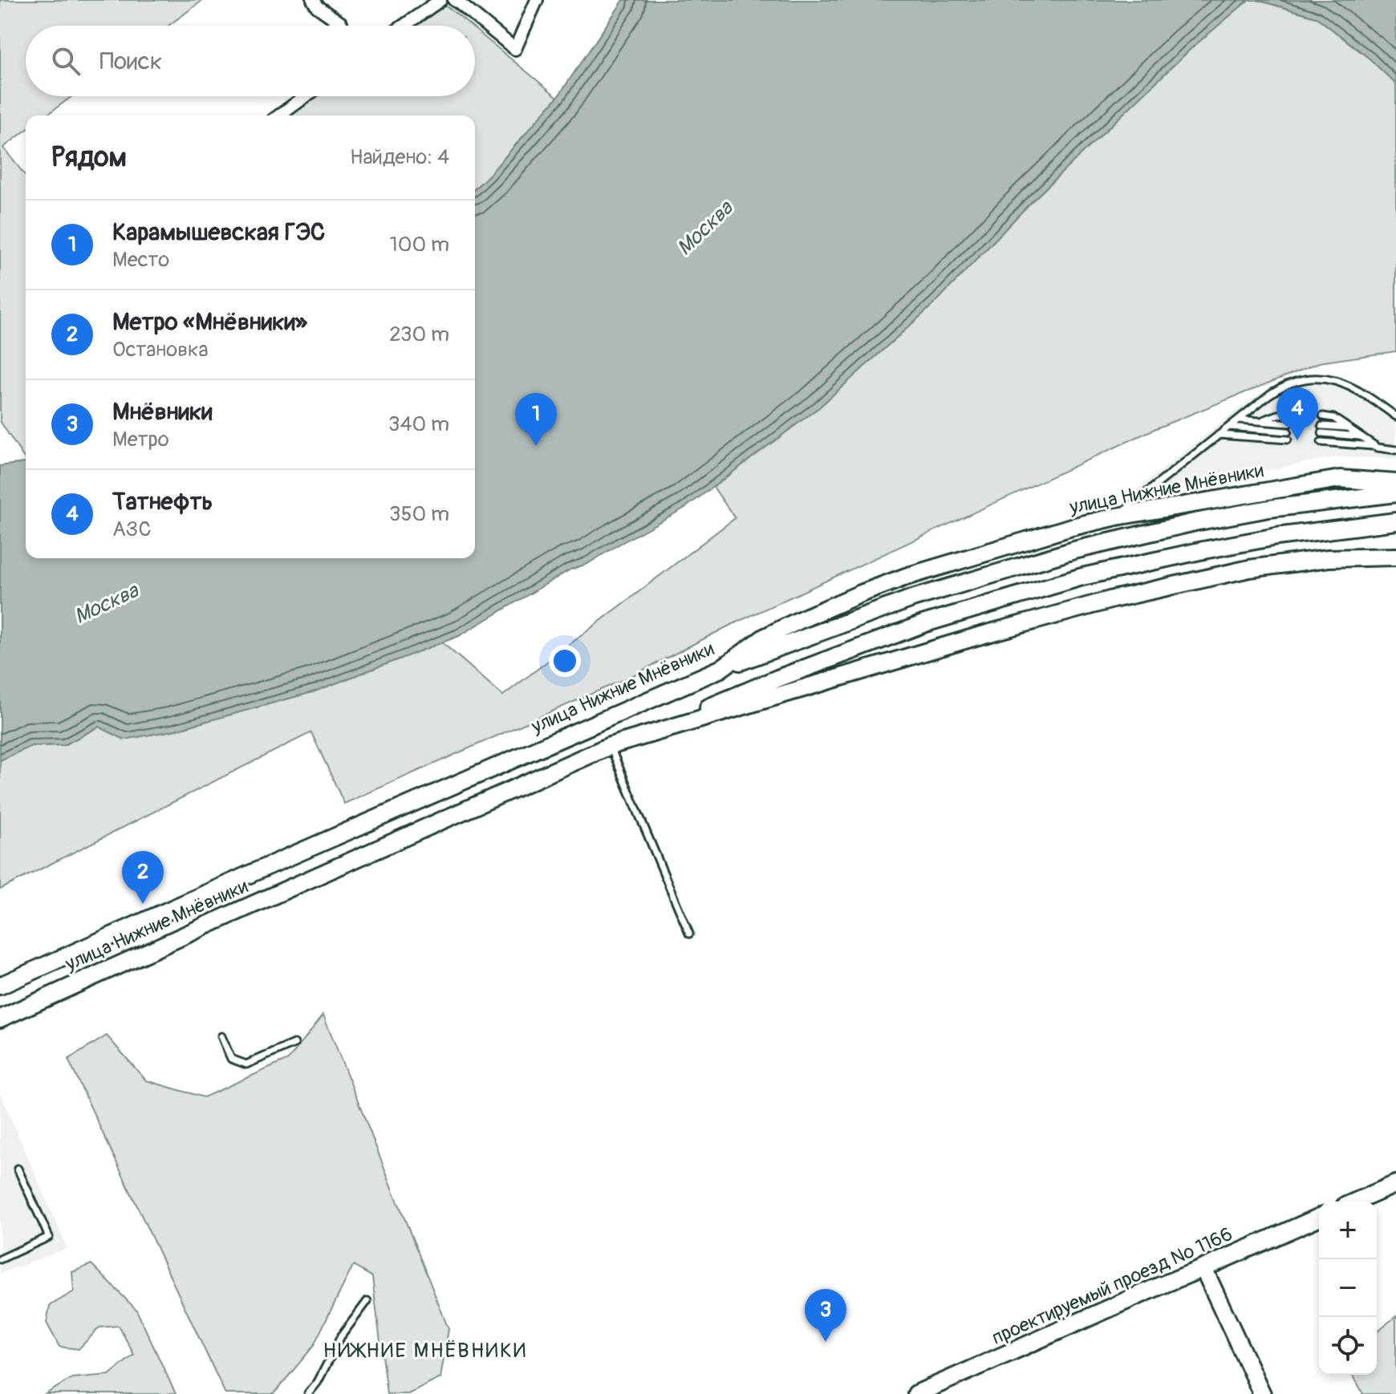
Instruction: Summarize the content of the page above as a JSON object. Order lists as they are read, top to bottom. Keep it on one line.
{"streets":{"main road":["улица Нижние Мнёвники","проектируемый проезд № 1166"]},"districts":["НИЖНИЕ МНЁВНИКИ"],"water":["Москва"],"page":{"search":"Поиск","heading":["Рядом","Найдено: 4"],"list":[{"mark":"1","name":"Карамышевская ГЭС","note":"Место","value":"100 m"},{"mark":"2","name":"Метро «Мнёвники»","note":"Остановка","value":"230 m"},{"mark":"3","name":"Мнёвники","note":"Метро","value":"340 m"},{"mark":"4","name":"Татнефть","note":"АЗС","value":"350 m"}],"pins":["4","1","2","3"],"map_buttons":["+","−"]}}
